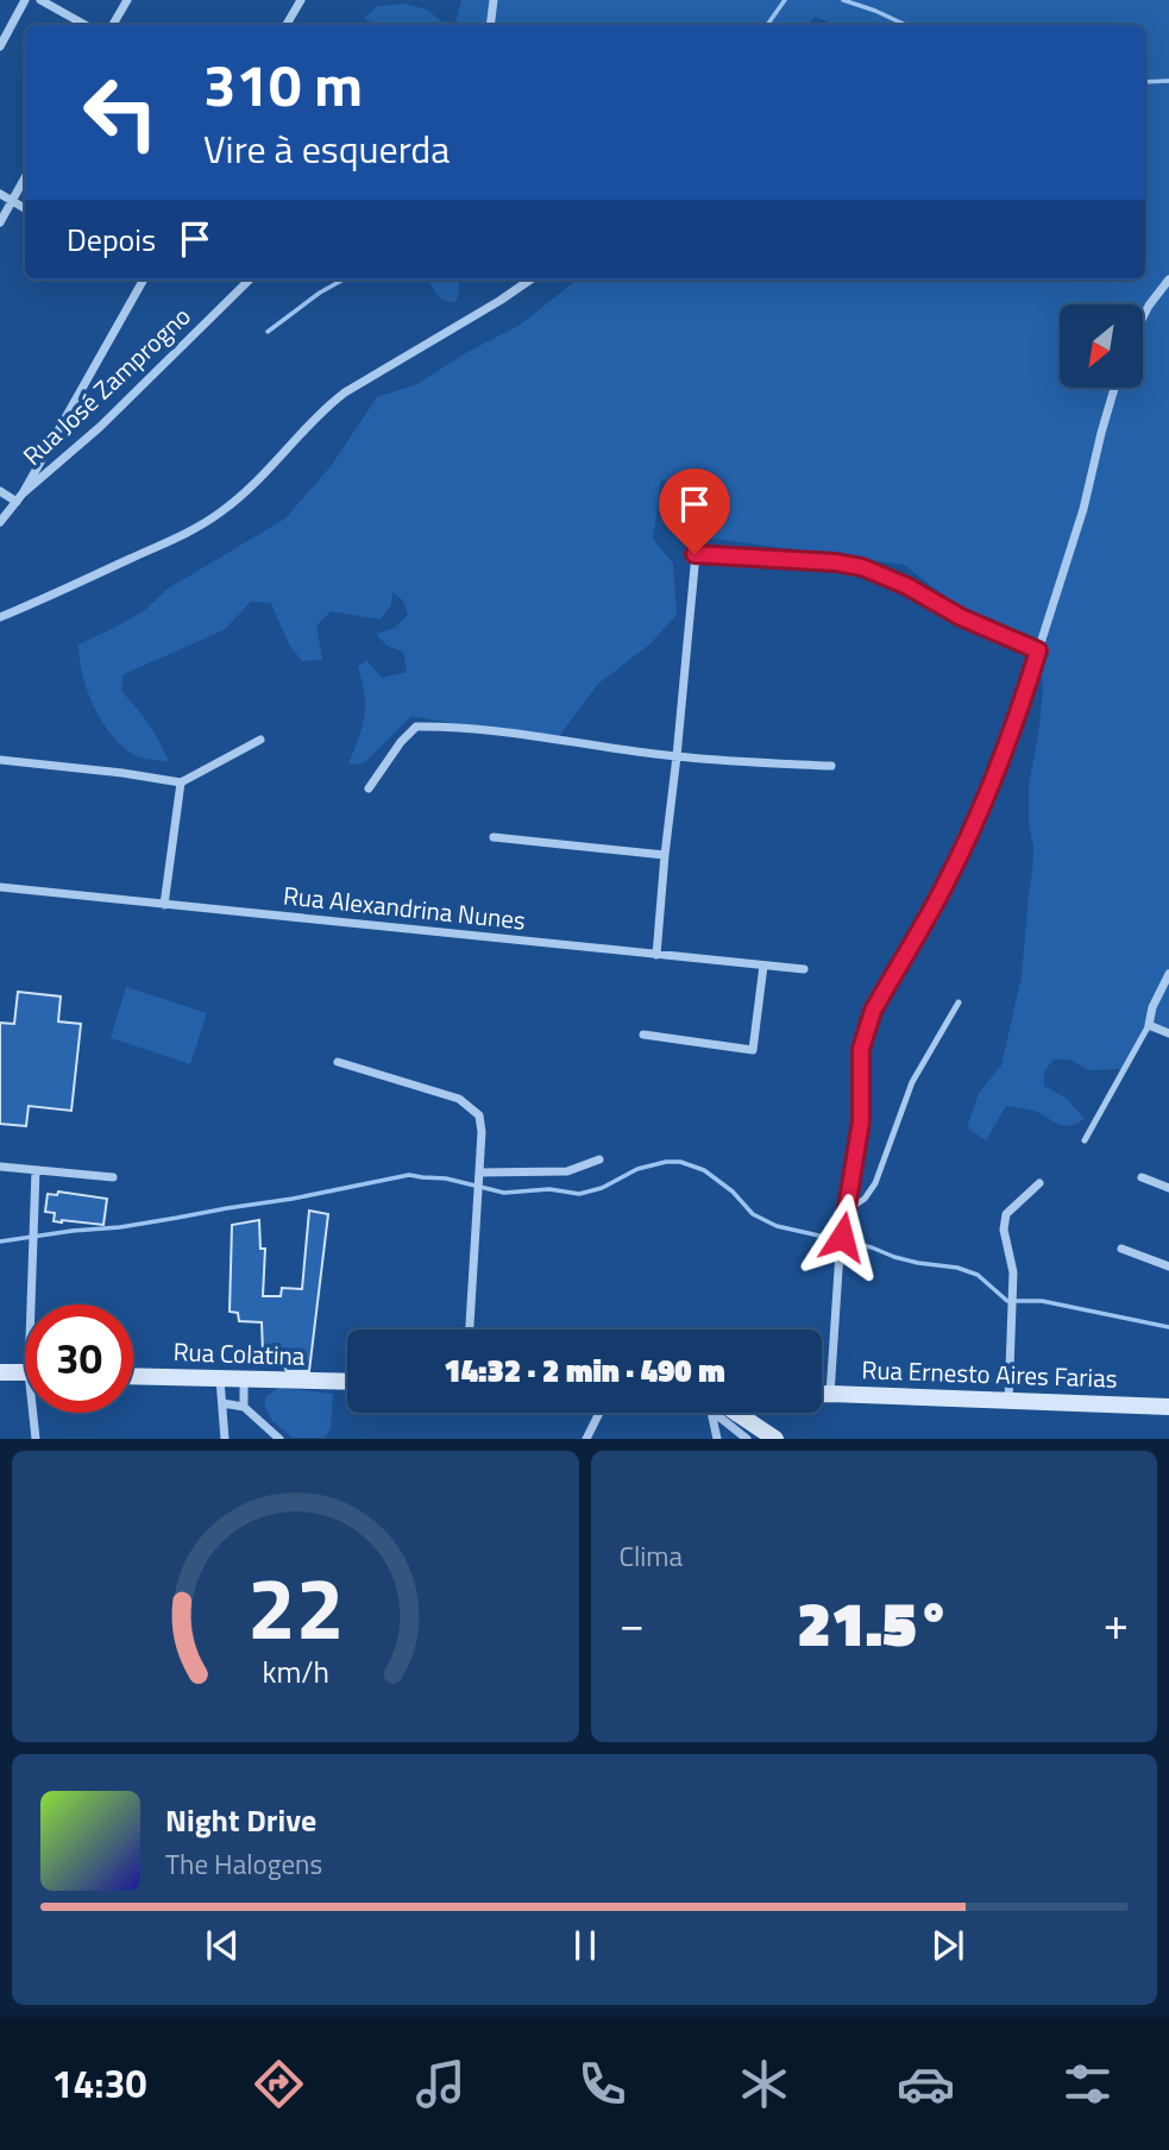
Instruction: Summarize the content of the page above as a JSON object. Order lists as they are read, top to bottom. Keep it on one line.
{"streets":{"street":["Rua José Zamprogno","Rua Alexandrina Nunes","Rua Colatina","Rua Ernesto Aires Farias"]},"north":"bottom left","page":{"turn":["310 m","Vire à esquerda"],"then":"Depois","limit":"30","trip":"14:32 · 2 min · 490 m","tile":"Clima","heat":["−","21.5°","+"],"song":["Night Drive","The Halogens"],"tabs":"14:30","gauge":["22","km/h"]}}
